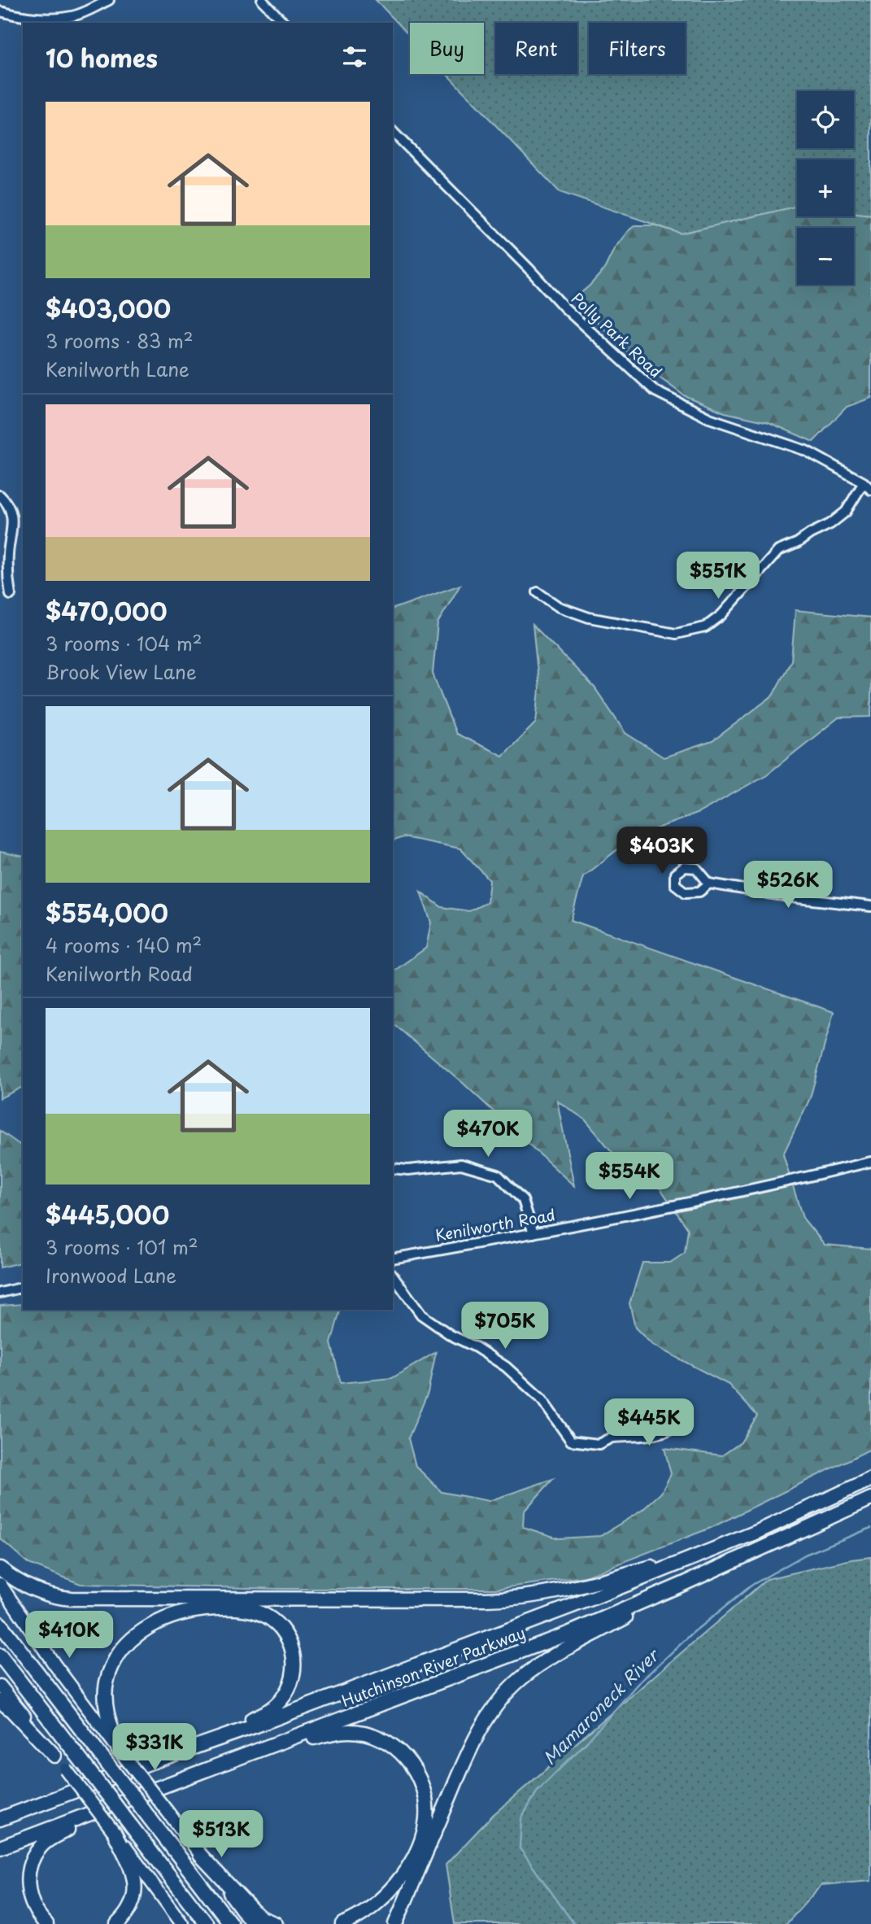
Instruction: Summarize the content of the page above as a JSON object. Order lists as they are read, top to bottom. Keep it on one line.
{"streets":{"highway":["Hutchinson River Parkway"],"street":["Polly Park Road","Kenilworth Road"]},"water":["Mamaroneck River"],"page":{"chip":["Buy","Rent","Filters"],"heading":"10 homes","map_buttons":["+","−"],"list":[{"name":"$403,000","note":"3 rooms · 83 m² · Kenilworth Lane"},{"name":"$470,000","note":"3 rooms · 104 m² · Brook View Lane"},{"name":"$554,000","note":"4 rooms · 140 m² · Kenilworth Road"},{"name":"$445,000","note":"3 rooms · 101 m² · Ironwood Lane"}],"price":["$551K","$403K","$526K","$470K","$554K","$705K","$445K","$410K","$331K","$513K"]}}
